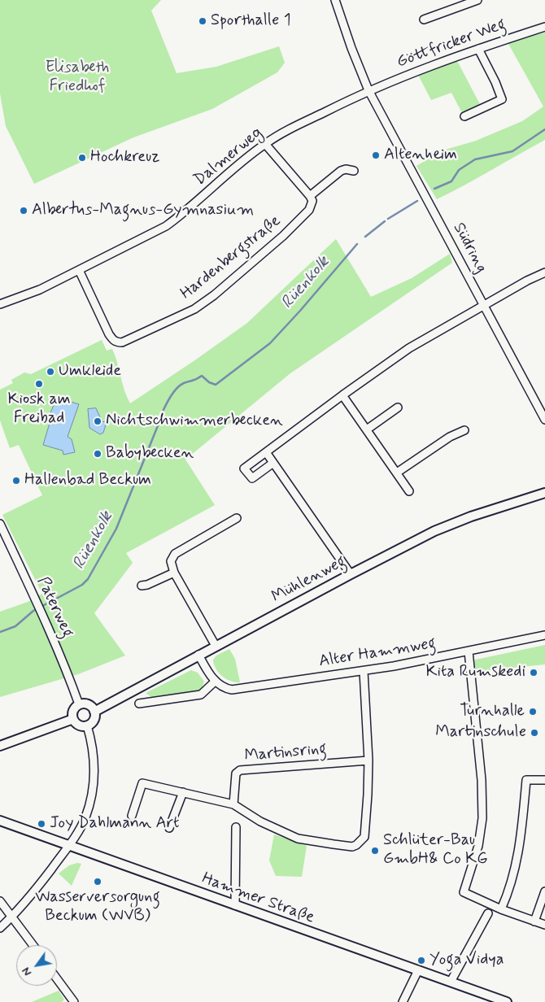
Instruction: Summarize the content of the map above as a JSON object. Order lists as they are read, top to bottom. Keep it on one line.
{"streets":{"main road":["Mühlenweg","Hammer Straße"],"street":["Göttfricker Weg","Dalmerweg","Südring","Hardenbergstraße","Paterweg","Alter Hammweg","Martinsring"]},"crossings":[["Göttfricker Weg","Dalmerweg"],["Göttfricker Weg","Südring"],["Dalmerweg","Südring"],["Dalmerweg","Hardenbergstraße"],["Mühlenweg","Paterweg"]],"water":["Rüenkolk"],"parks":["Elisabeth Friedhof"],"places":["Sporthalle 1","Altenheim","Hochkreuz","Albertus-Magnus-Gymnasium","Umkleide","Kiosk am Freibad","Nichtschwimmerbecken","Babybecken","Hallenbad Beckum","Kita Rumskedi","Turnhalle","Martinschule","Joy Dahlmann Art","Schlüter-Bau GmbH& Co KG","Wasserversorgung Beckum (WVB)","Yoga Vidya"],"north":"bottom left"}
